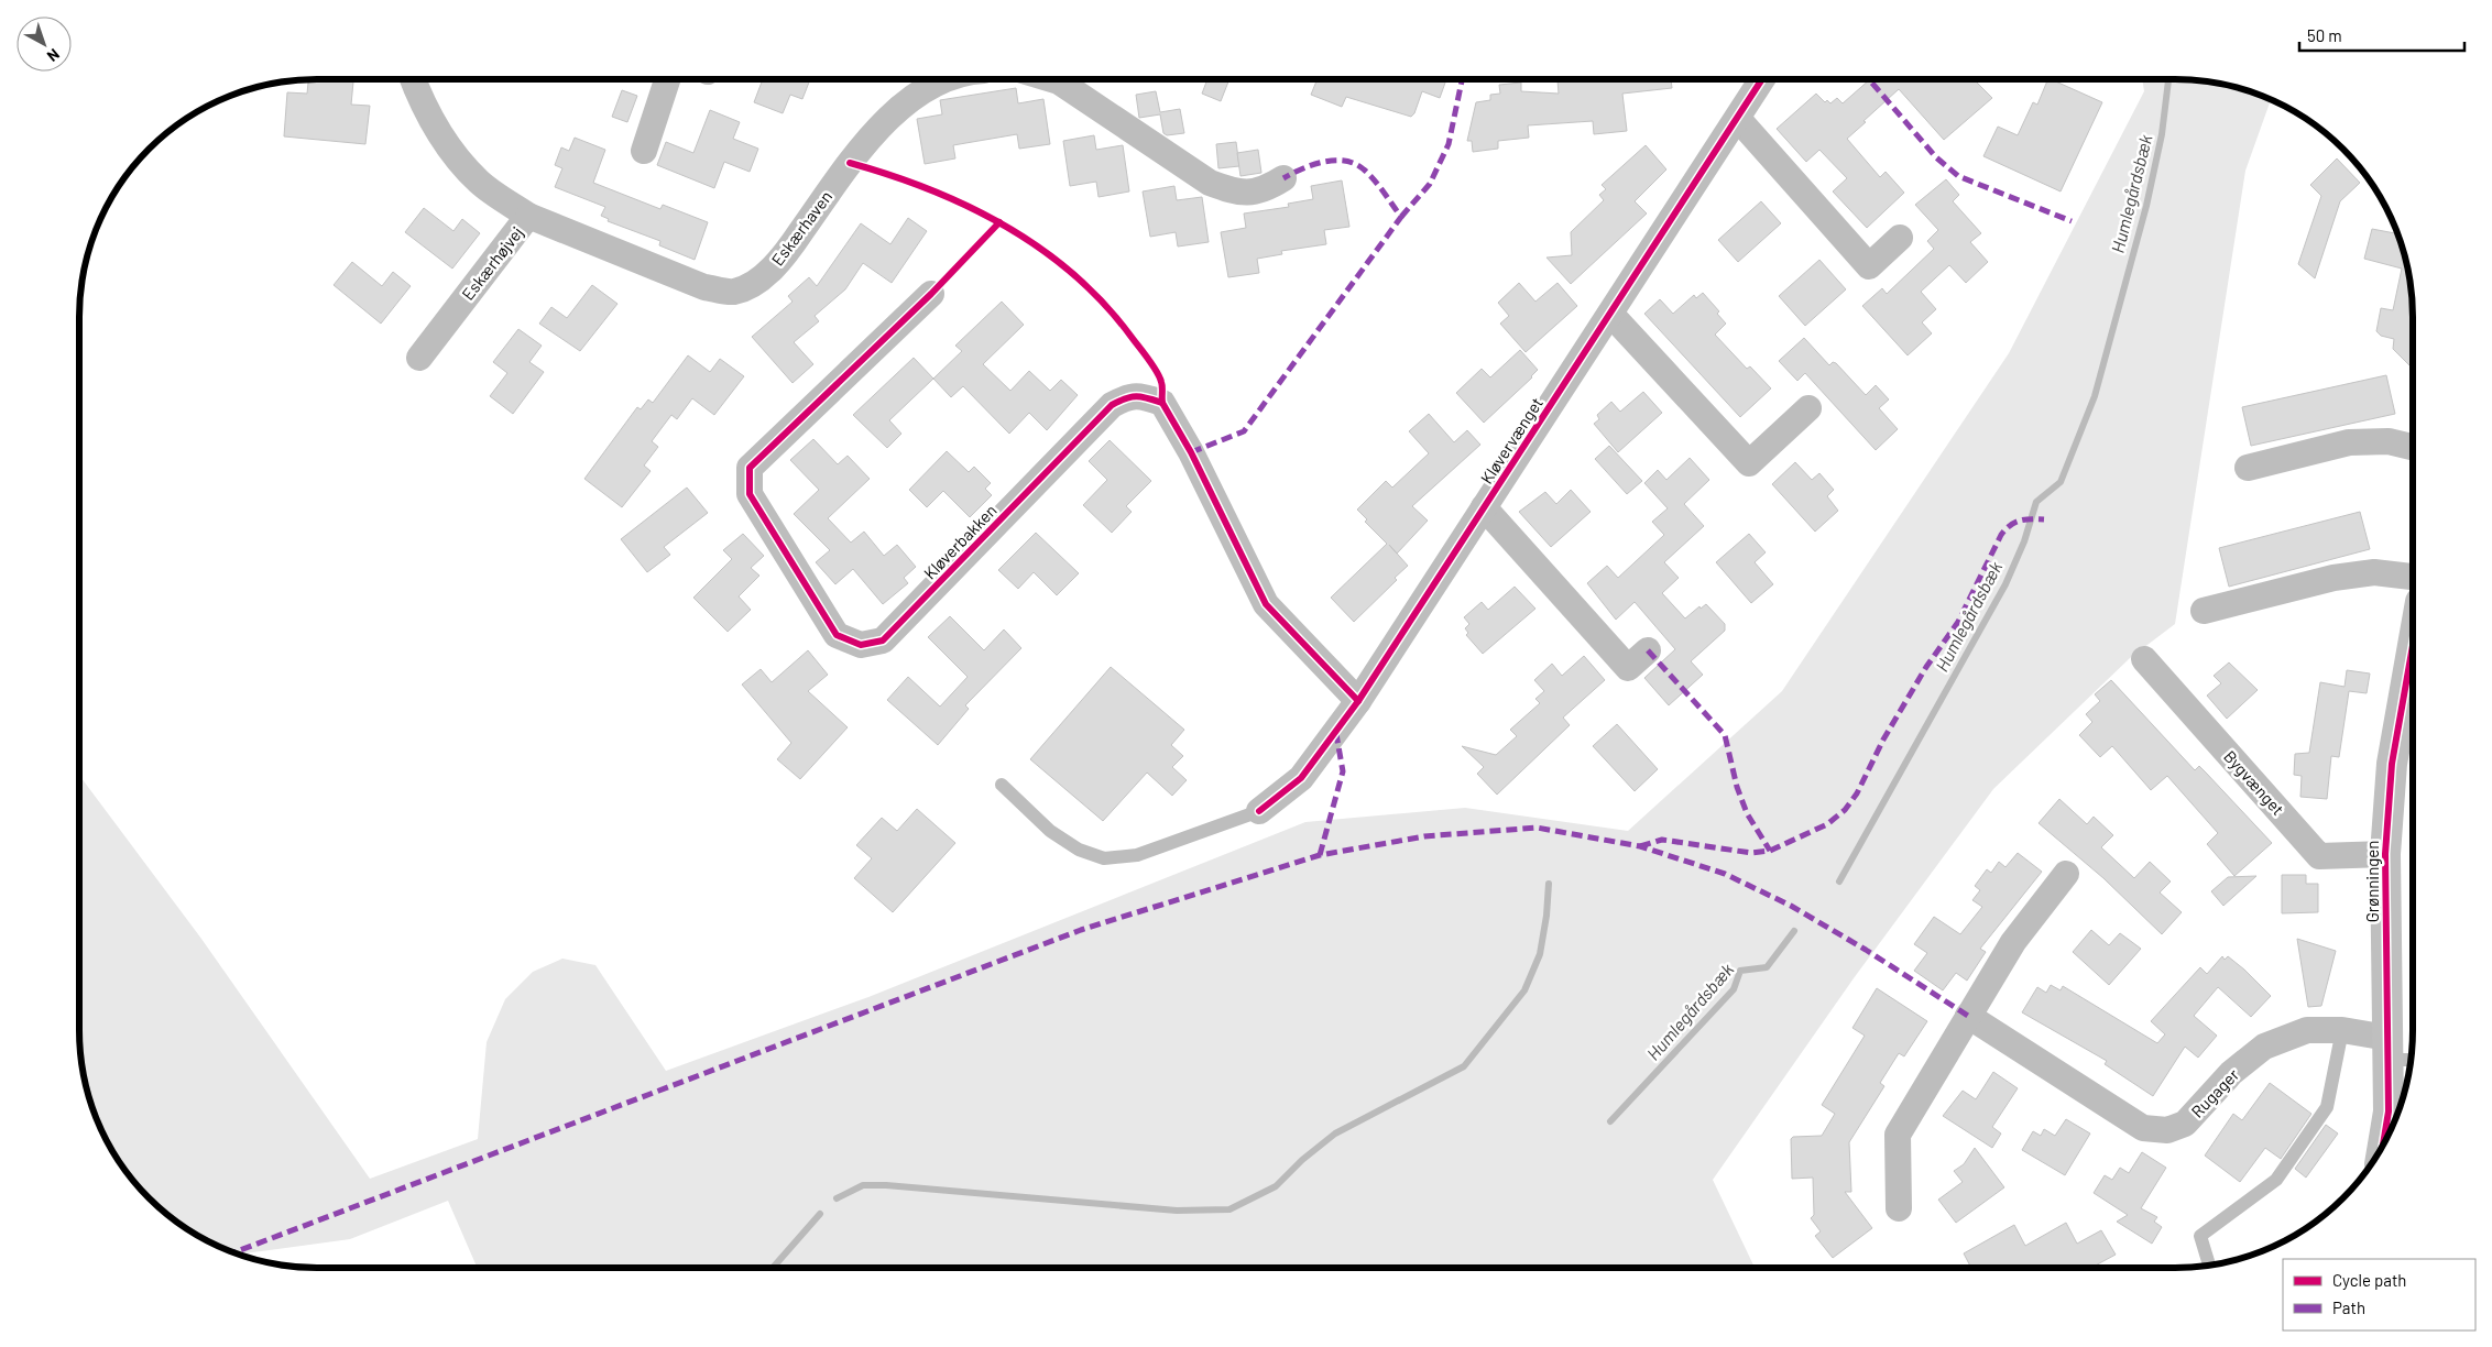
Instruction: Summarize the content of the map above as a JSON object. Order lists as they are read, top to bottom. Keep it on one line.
{"streets":{"street":["Eskærhaven","Eskærhøjvej","Kløvervænget","Kløverbakken","Bygvænget","Grønningen","Rugager"]},"crossings":[["Eskærhaven","Eskærhøjvej"],["Kløvervænget","Kløverbakken"],["Bygvænget","Grønningen"],["Grønningen","Rugager"]],"water":["Humlegårdsbæk"],"legend":["Cycle path","Path"],"scale_bar":"50 m","north":"bottom right"}
